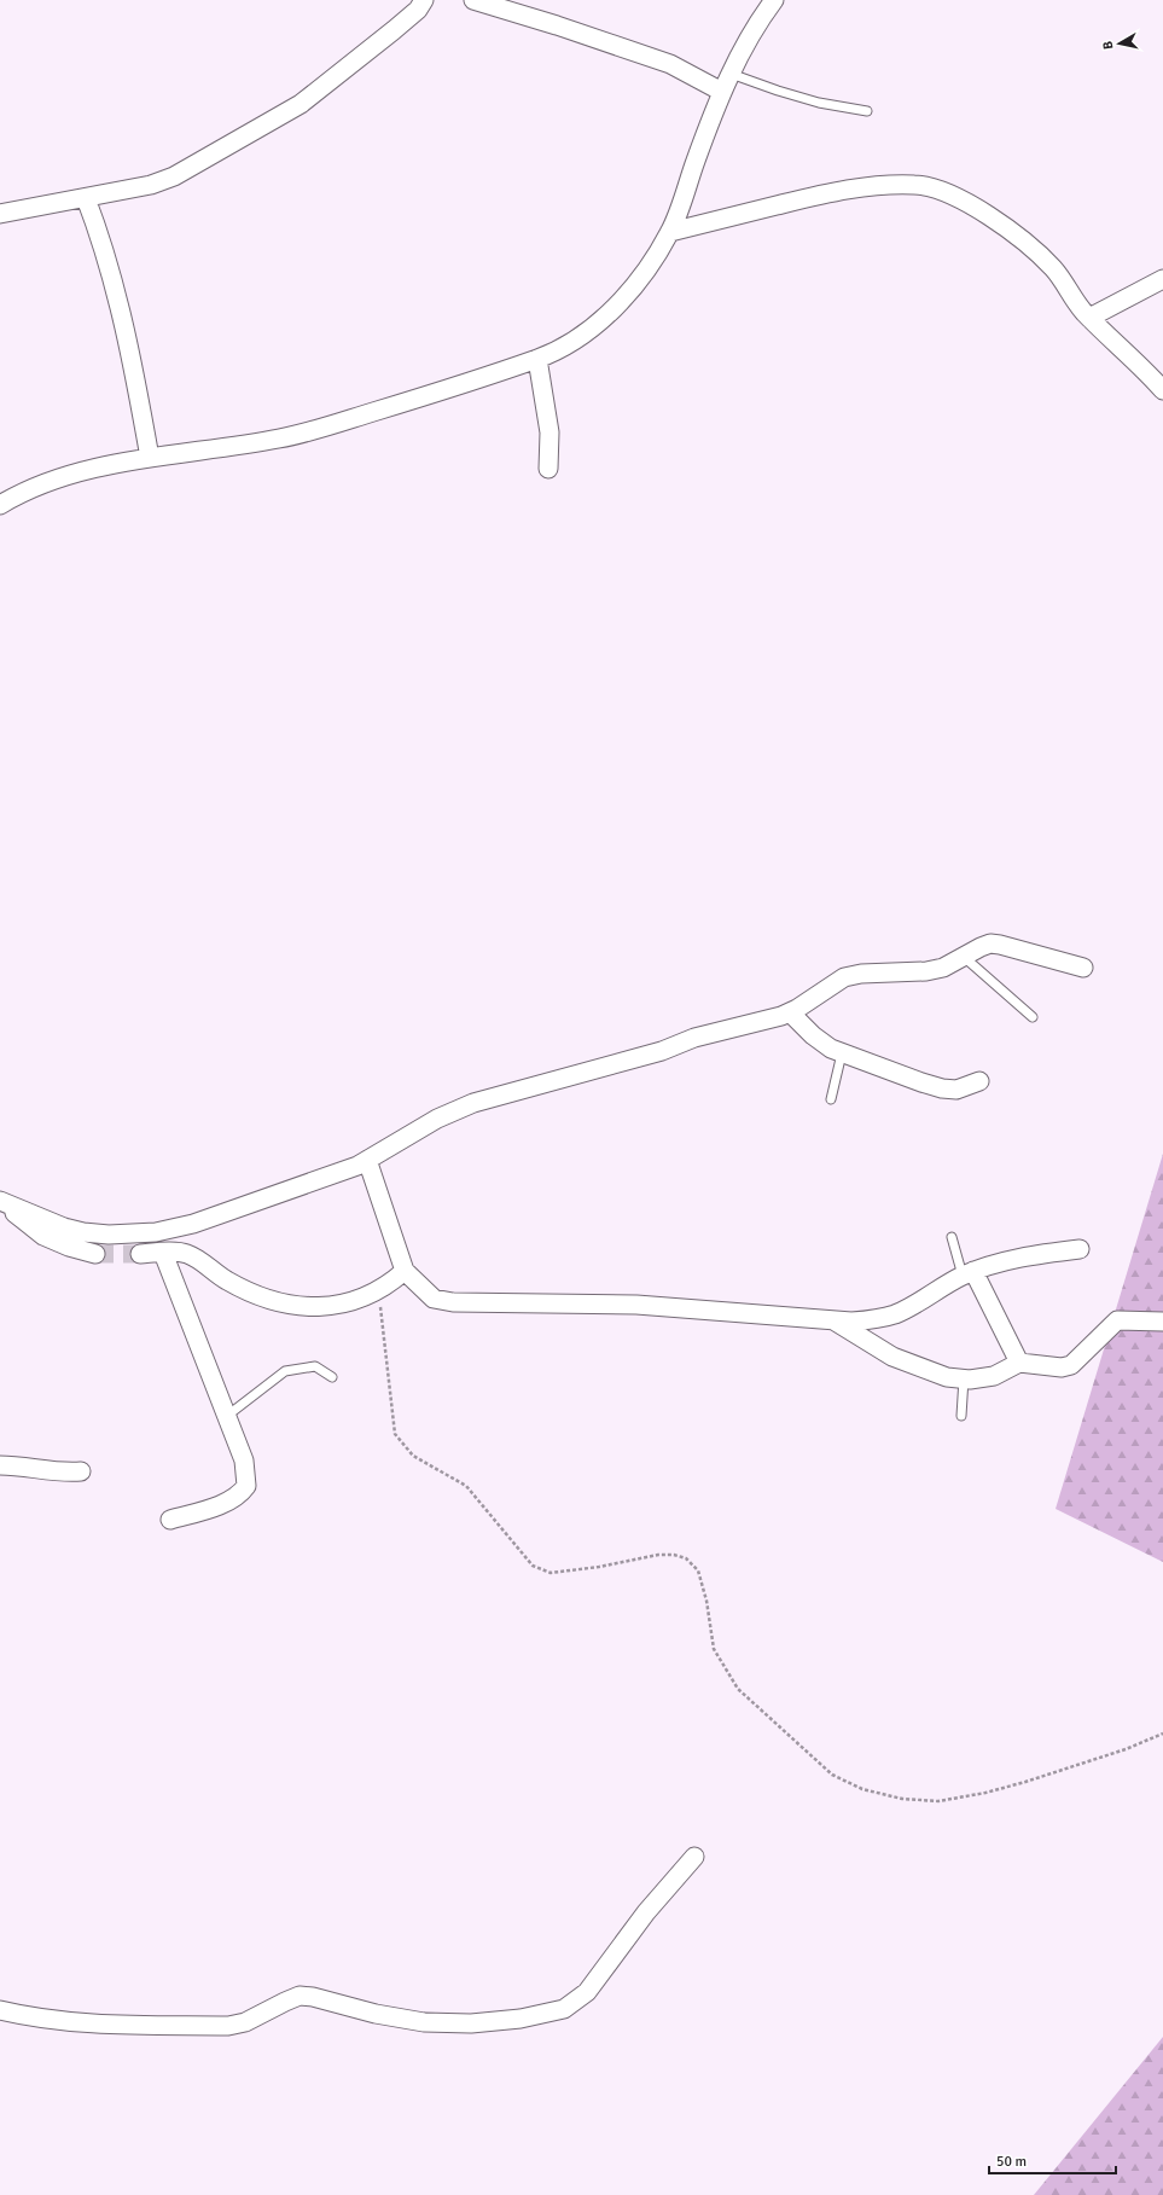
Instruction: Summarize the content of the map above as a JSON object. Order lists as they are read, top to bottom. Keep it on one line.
{"scale_bar":"50 m","north":"left"}
